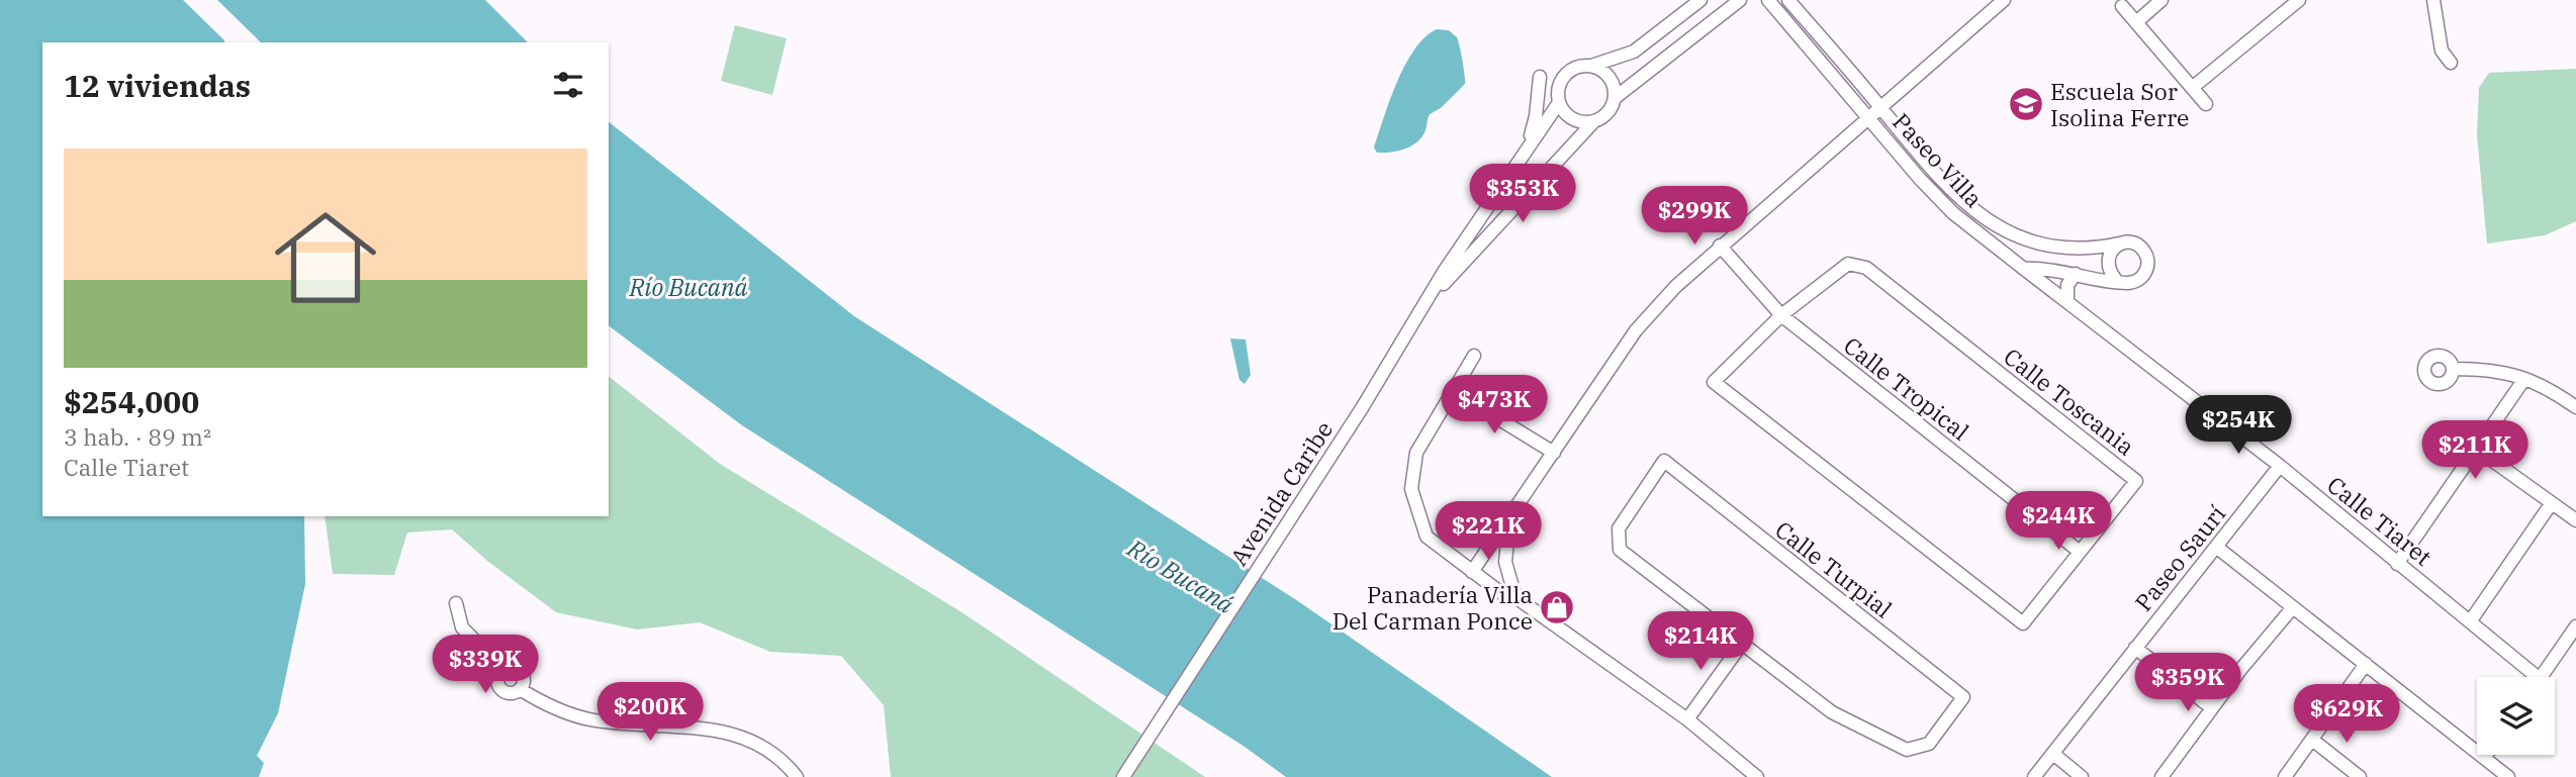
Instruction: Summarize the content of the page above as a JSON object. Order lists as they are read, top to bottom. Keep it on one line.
{"streets":{"street":["Paseo Villa","Calle Tropical","Calle Toscania","Avenida Caribe","Calle Tiaret","Paseo Saurí","Calle Turpial"]},"crossings":[["Paseo Villa","Calle Tiaret"],["Calle Tropical","Calle Toscania"],["Calle Tiaret","Paseo Saurí"]],"water":["Río Bucaná"],"places":{"school or university":["Escuela Sor Isolina Ferre"],"shop":["Panadería Villa Del Carman Ponce"]},"page":{"heading":"12 viviendas","list":[{"name":"$254,000","note":"3 hab. · 89 m² · Calle Tiaret"}],"price":["$353K","$299K","$473K","$254K","$211K","$244K","$221K","$214K","$339K","$359K","$200K","$629K"]}}
